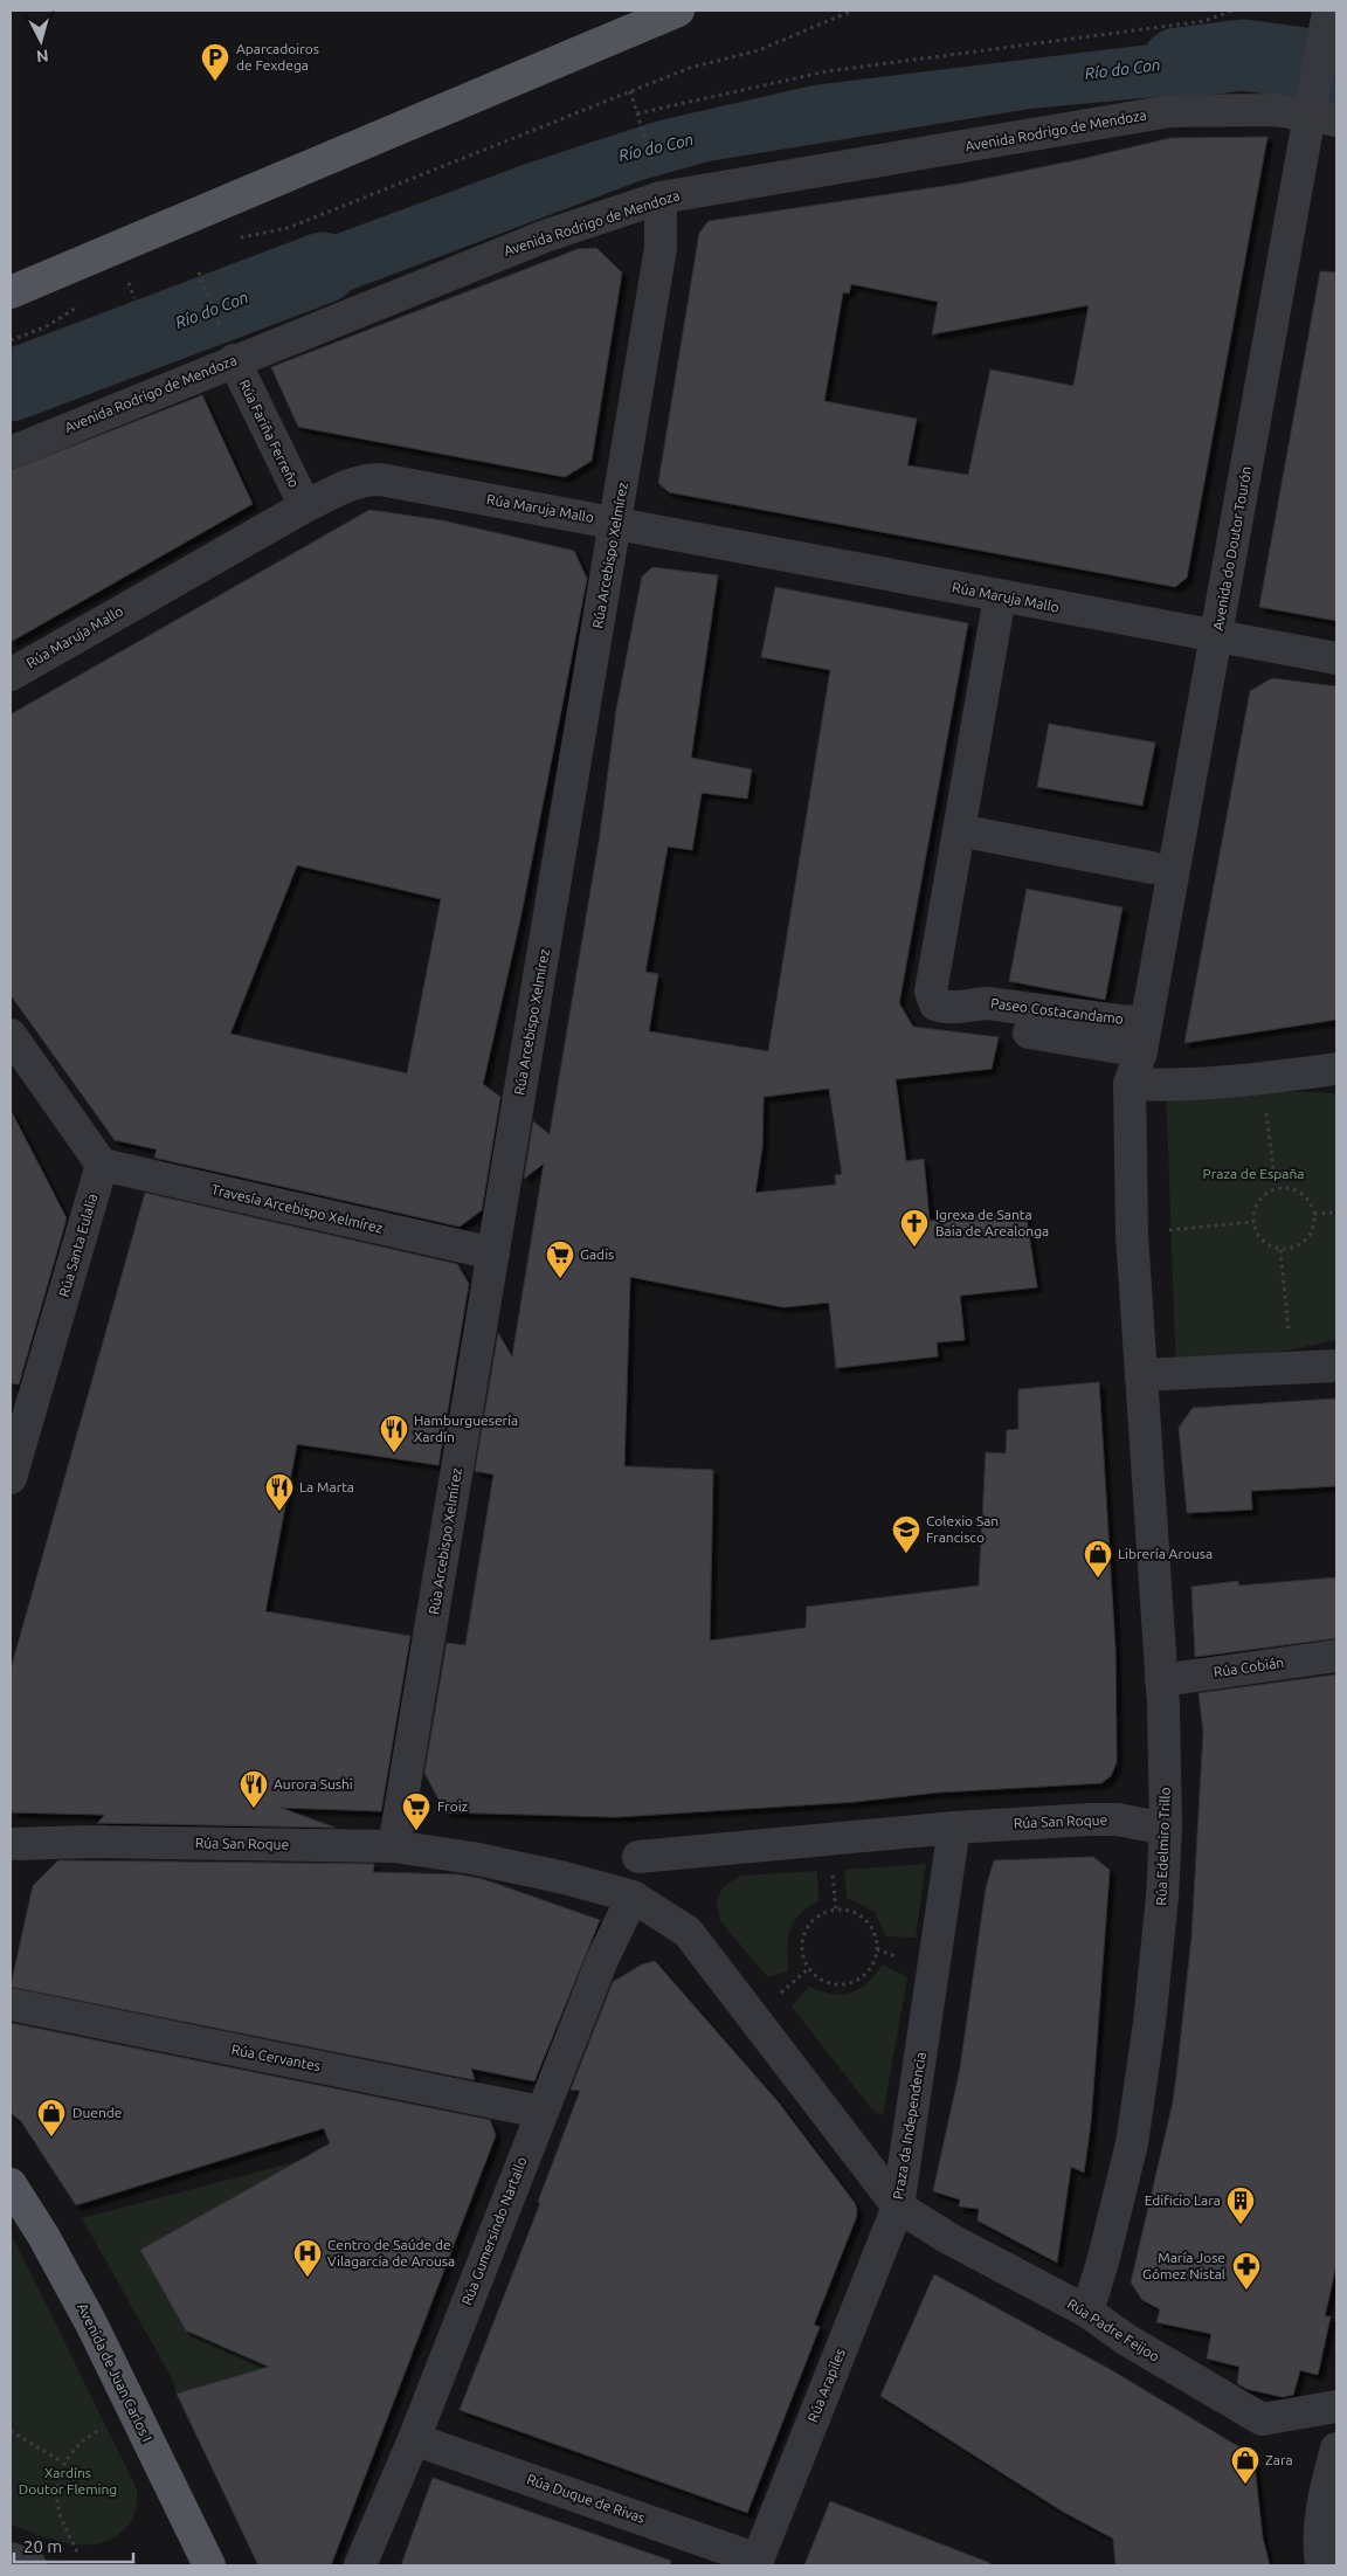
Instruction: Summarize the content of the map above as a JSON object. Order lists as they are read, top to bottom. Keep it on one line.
{"streets":{"main road":["Avenida de Juan Carlos I"],"street":["Avenida Rodrigo de Mendoza","Rúa Fariña Ferreño","Rúa Maruja Mallo","Avenida do Doutor Tourón","Rúa Arcebispo Xelmírez","Paseo Costacandamo","Travesía Arcebispo Xelmírez","Rúa Santa Eulalia","Rúa Cobián","Rúa San Roque","Rúa Edelmiro Trillo","Rúa Cervantes","Praza da Independencia","Rúa Gumersindo Nartallo","Rúa Padre Feijoo","Rúa Arapiles","Rúa Duque de Rivas"]},"crossings":[["Avenida Rodrigo de Mendoza","Rúa Fariña Ferreño"],["Avenida Rodrigo de Mendoza","Avenida do Doutor Tourón"],["Avenida Rodrigo de Mendoza","Rúa Arcebispo Xelmírez"],["Rúa Fariña Ferreño","Rúa Maruja Mallo"],["Rúa Maruja Mallo","Avenida do Doutor Tourón"],["Rúa Maruja Mallo","Rúa Arcebispo Xelmírez"],["Rúa Maruja Mallo","Paseo Costacandamo"],["Avenida do Doutor Tourón","Paseo Costacandamo"],["Rúa Arcebispo Xelmírez","Travesía Arcebispo Xelmírez"],["Rúa Arcebispo Xelmírez","Rúa San Roque"],["Travesía Arcebispo Xelmírez","Rúa Santa Eulalia"],["Rúa Cobián","Rúa Edelmiro Trillo"],["Rúa San Roque","Rúa Edelmiro Trillo"],["Rúa San Roque","Praza da Independencia"],["Rúa Edelmiro Trillo","Rúa Padre Feijoo"],["Rúa Cervantes","Rúa Gumersindo Nartallo"],["Praza da Independencia","Rúa Gumersindo Nartallo"],["Praza da Independencia","Rúa Padre Feijoo"],["Praza da Independencia","Rúa Arapiles"],["Rúa Gumersindo Nartallo","Rúa Duque de Rivas"],["Rúa Padre Feijoo","Rúa Arapiles"],["Rúa Arapiles","Rúa Duque de Rivas"]],"water":["Río do Con"],"parks":["Praza de España","Xardíns Doutor Fleming"],"places":{"parking":["Aparcadoiros de Fexdega"],"church":["Igrexa de Santa Baia de Arealonga"],"supermarket":["Gadis","Froiz"],"restaurant":["Hamburguesería Xardín","La Marta","Aurora Sushi"],"school or university":["Colexio San Francisco"],"shop":["Librería Arousa","Duende","Zara"],"building":["Edificio Lara"],"hospital":["Centro de Saúde de Vilagarcía de Arousa"],"pharmacy":["María Jose Gómez Nistal"]},"scale_bar":"20 m","north":"bottom"}
